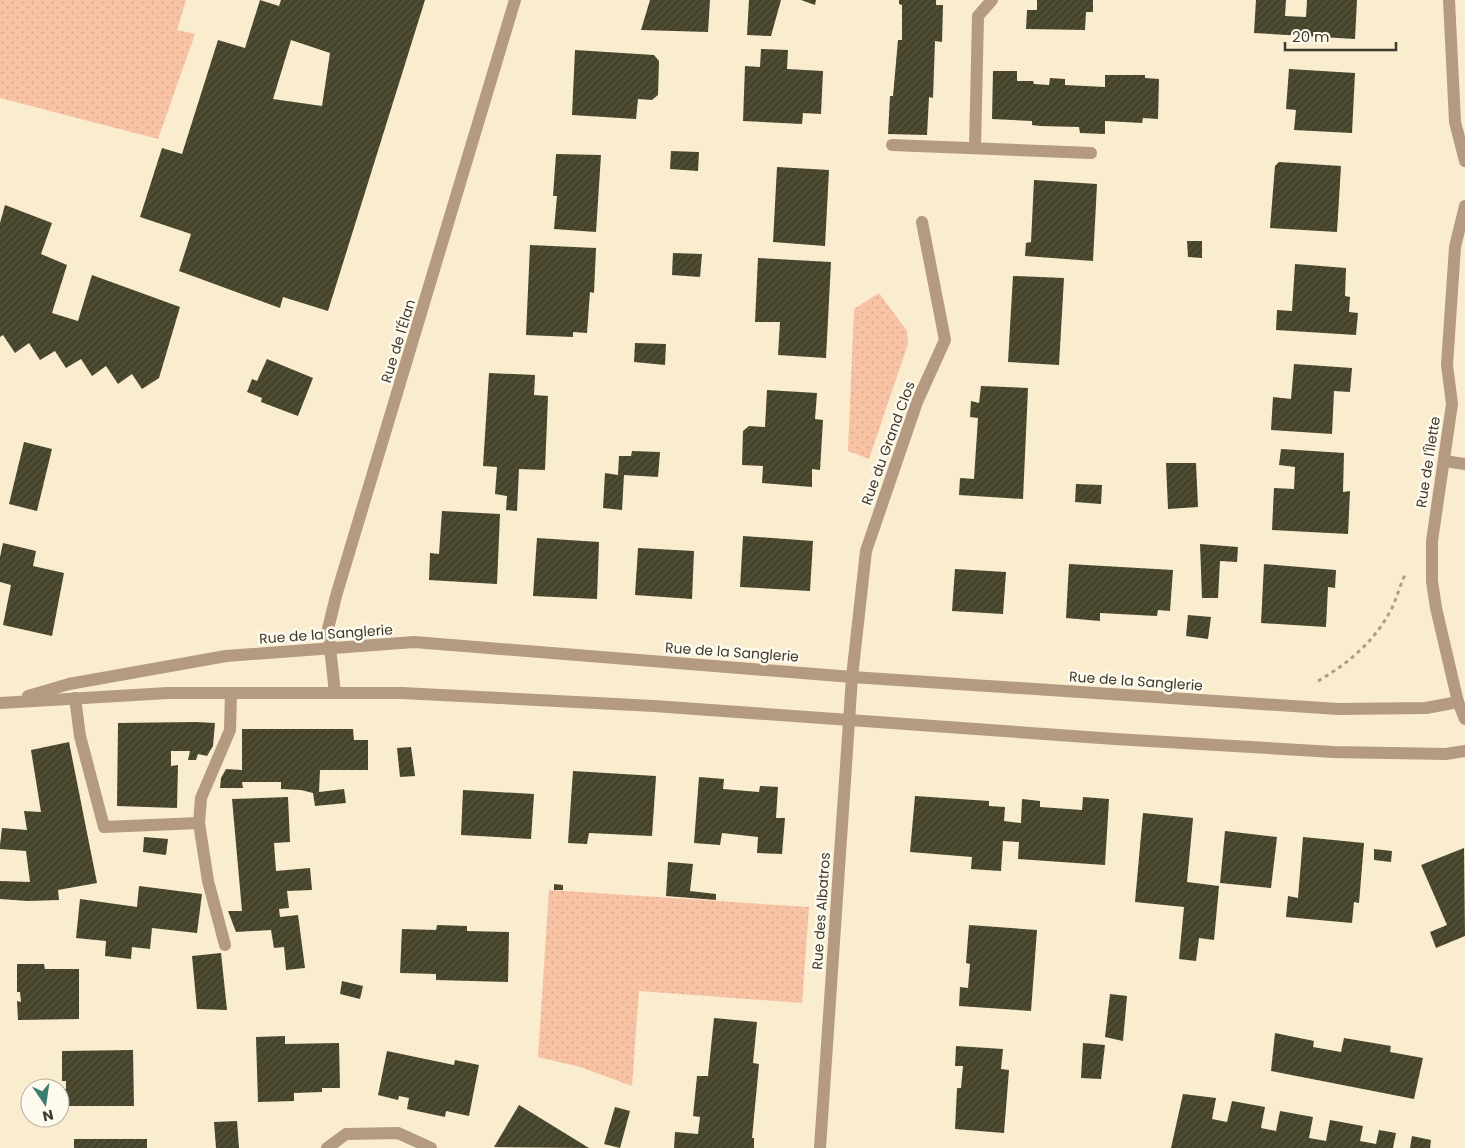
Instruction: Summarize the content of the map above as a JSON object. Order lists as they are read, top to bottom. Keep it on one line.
{"streets":{"street":["Rue de l'Élan","Rue du Grand Clos","Rue de l'Îlette","Rue de la Sanglerie","Rue des Albatros"]},"crossings":[["Rue de l'Élan","Rue de la Sanglerie"],["Rue du Grand Clos","Rue de la Sanglerie"],["Rue du Grand Clos","Rue des Albatros"],["Rue de l'Îlette","Rue de la Sanglerie"],["Rue de la Sanglerie","Rue des Albatros"]],"scale_bar":"20 m","north":"bottom"}
